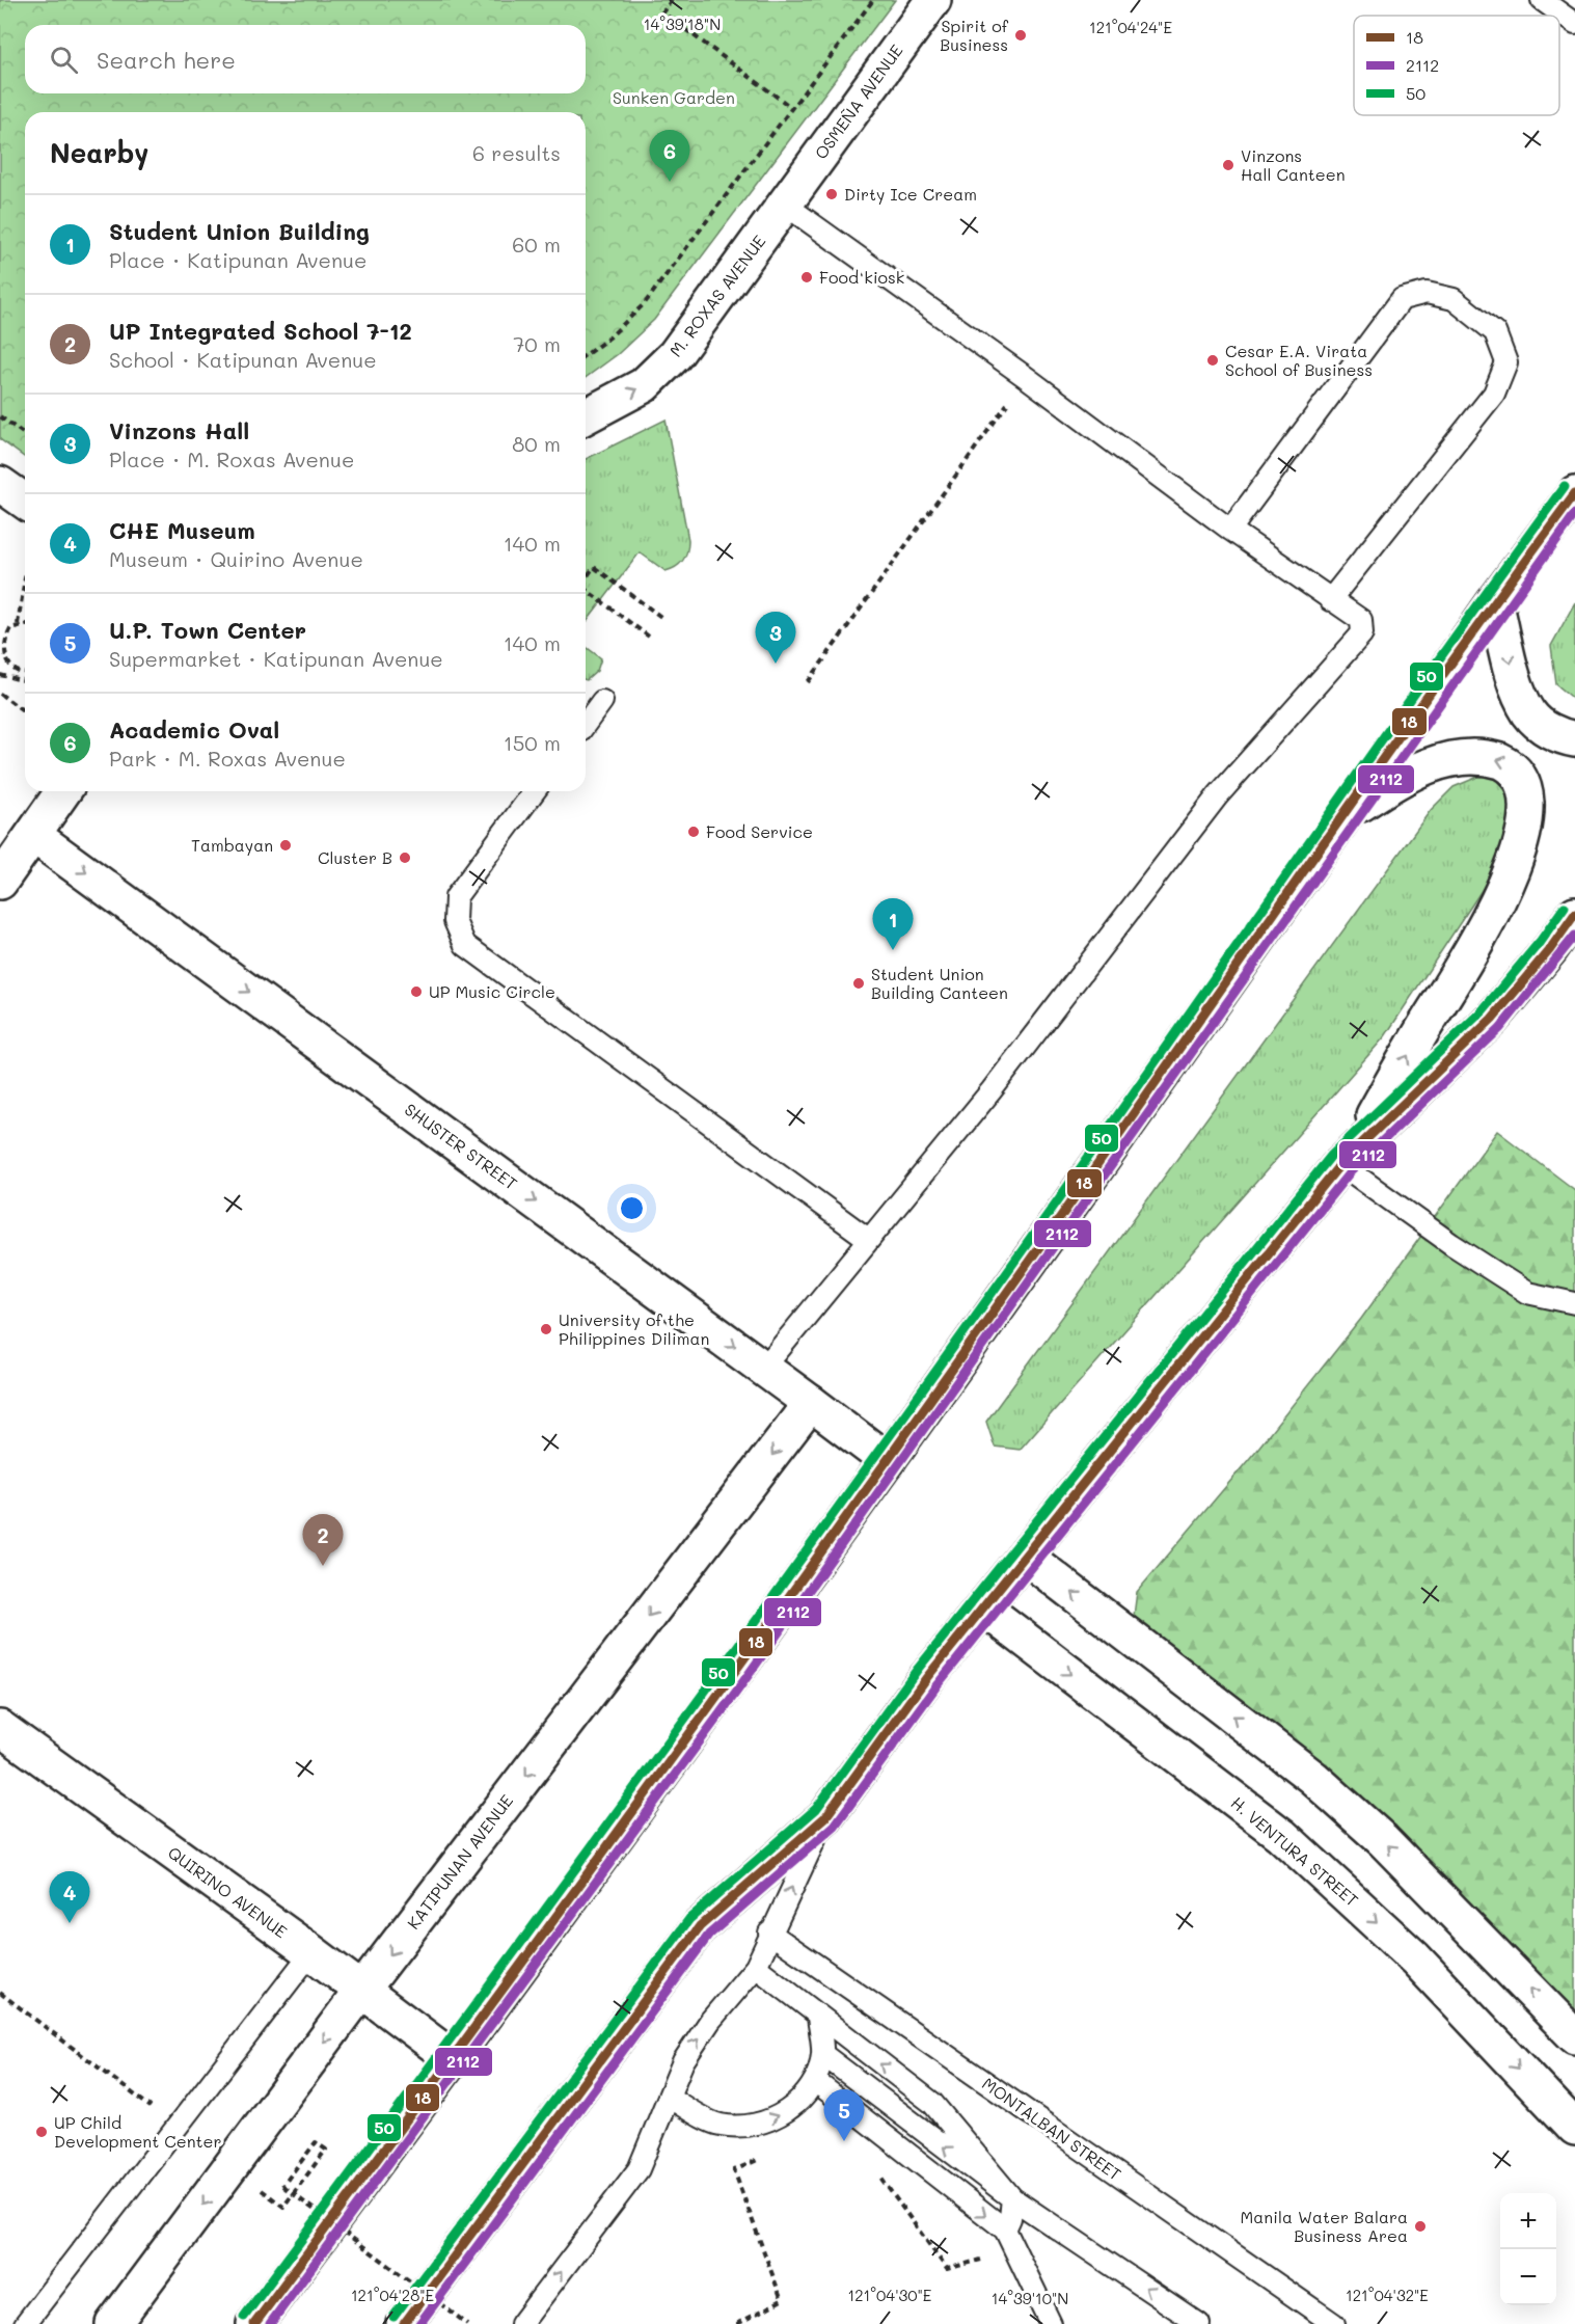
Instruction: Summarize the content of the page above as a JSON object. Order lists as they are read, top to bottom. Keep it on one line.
{"streets":{"street":["OSMEÑA AVENUE","M. ROXAS AVENUE","SHUSTER STREET","H. VENTURA STREET","KATIPUNAN AVENUE","QUIRINO AVENUE"],"lane":["MONTALBAN STREET"]},"crossings":[["OSMEÑA AVENUE","M. ROXAS AVENUE"],["SHUSTER STREET","KATIPUNAN AVENUE"],["KATIPUNAN AVENUE","QUIRINO AVENUE"]],"one_way":["M. ROXAS AVENUE","SHUSTER STREET"],"parks":["Sunken Garden"],"places":["Spirit of Business","Vinzons Hall Canteen","Dirty Ice Cream","Food kiosk","Cesar E.A. Virata School of Business","Food Service","Tambayan","Cluster B","Student Union Building Canteen","UP Music Circle","University of the Philippines Diliman","UP Child Development Center","Manila Water Balara Business Area"],"lines":["transit line 50","transit line 18","transit line 2112"],"legend":["18","2112","50"],"page":{"search":"Search here","heading":["Nearby","6 results"],"pins":["6","3","1","2","4","5"],"list":[{"mark":"1","name":"Student Union Building","note":"Place · Katipunan Avenue","value":"60 m"},{"mark":"2","name":"UP Integrated School 7-12","note":"School · Katipunan Avenue","value":"70 m"},{"mark":"3","name":"Vinzons Hall","note":"Place · M. Roxas Avenue","value":"80 m"},{"mark":"4","name":"CHE Museum","note":"Museum · Quirino Avenue","value":"140 m"},{"mark":"5","name":"U.P. Town Center","note":"Supermarket · Katipunan Avenue","value":"140 m"},{"mark":"6","name":"Academic Oval","note":"Park · M. Roxas Avenue","value":"150 m"}],"map_buttons":["+","−"]},"coordinates":["14°39'18\"N","121°04'24\"E","121°04'28\"E","121°04'30\"E","121°04'32\"E","14°39'10\"N"]}
